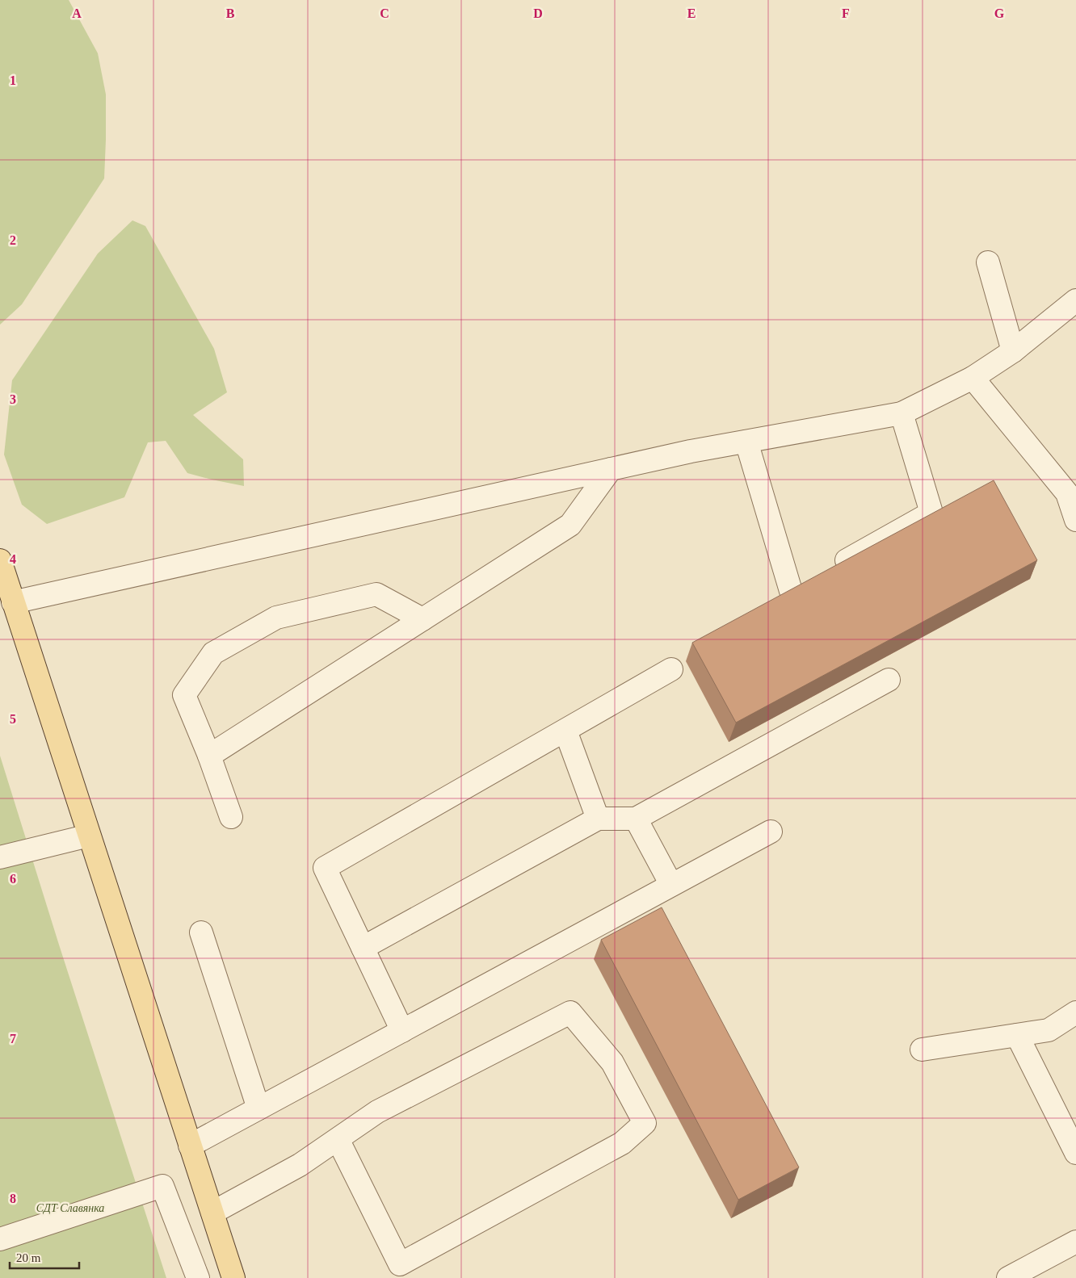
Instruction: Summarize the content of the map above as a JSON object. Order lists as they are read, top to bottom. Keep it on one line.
{"parks":["СДТ Славянка"],"scale_bar":"20 m","grid":{"columns":["A","B","C","D","E","F","G"],"rows":["1","2","3","4","5","6","7","8"]}}
